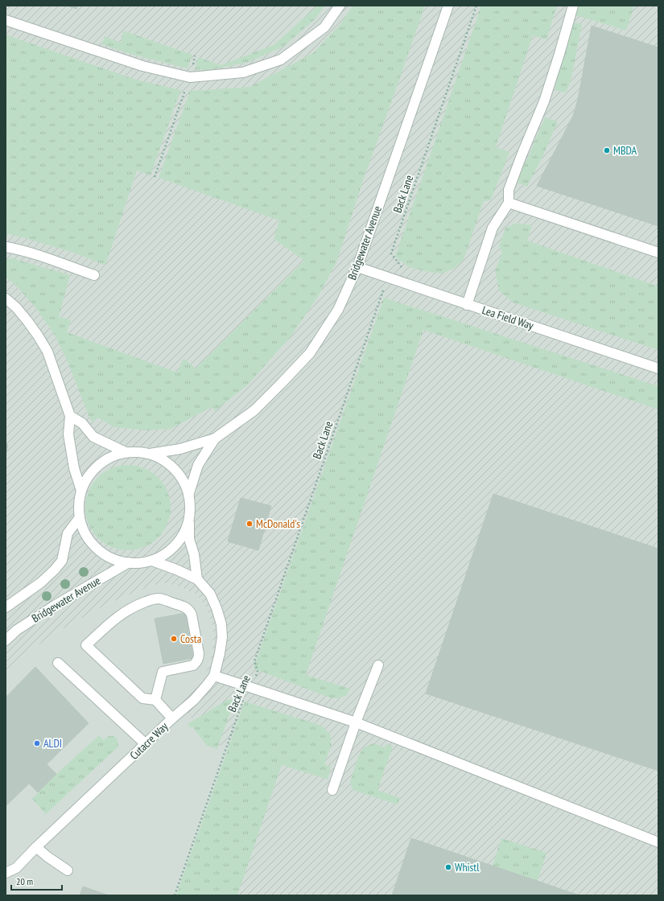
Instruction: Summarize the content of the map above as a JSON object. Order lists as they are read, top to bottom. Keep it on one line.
{"streets":{"street":["Bridgewater Avenue","Lea Field Way","Cutacre Way"],"path":["Back Lane"]},"crossings":[["Back Lane","Lea Field Way"],["Bridgewater Avenue","Lea Field Way"],["Bridgewater Avenue","Cutacre Way"]],"places":["MBDA","McDonald's","Costa","ALDI","Whistl"],"scale_bar":"20 m"}
